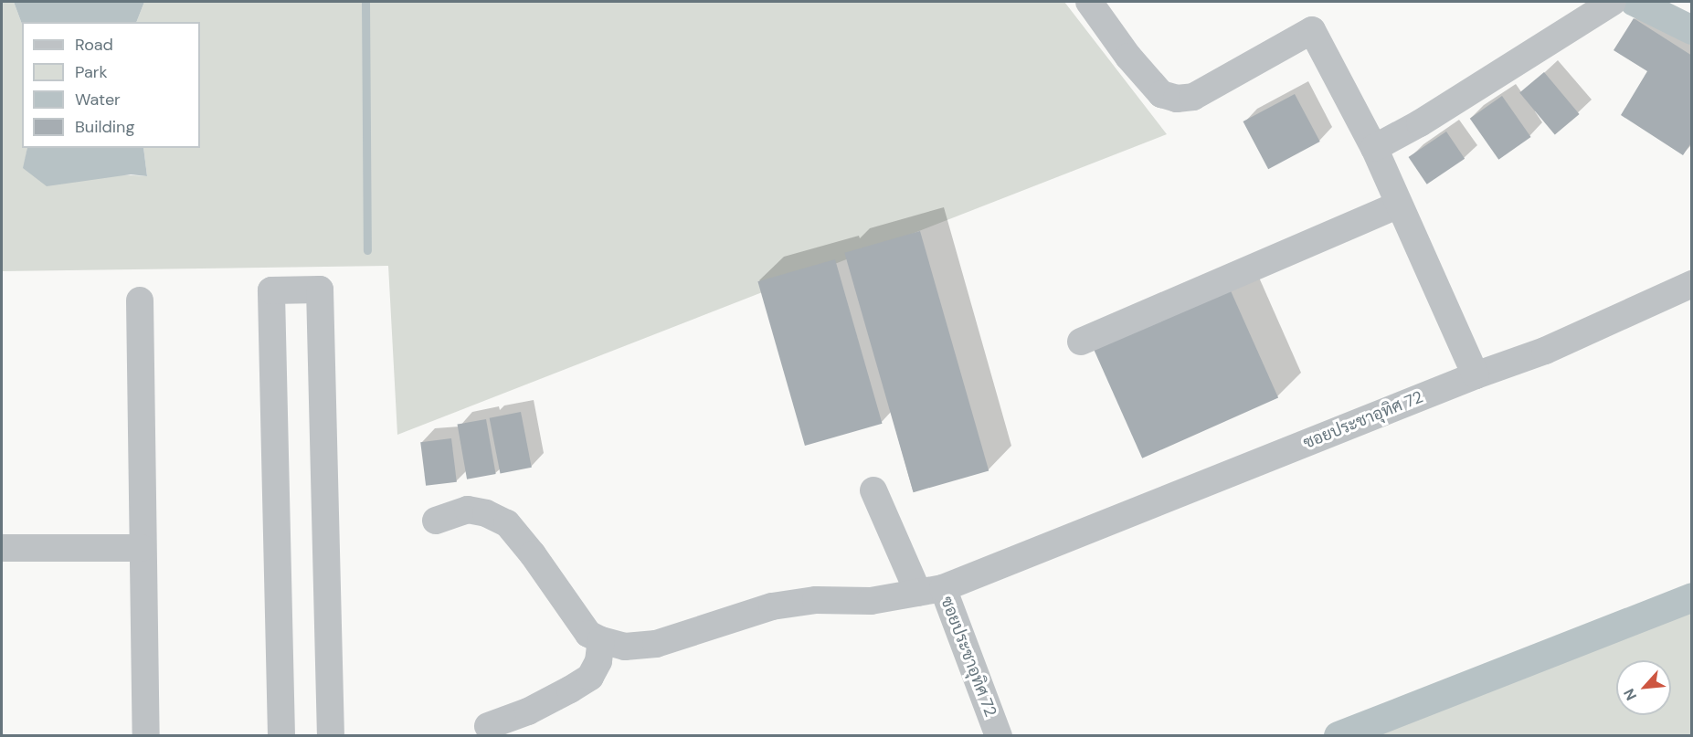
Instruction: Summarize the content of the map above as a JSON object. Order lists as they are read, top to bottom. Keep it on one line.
{"streets":{"street":["ซอยประชาอุทิศ 72"]},"legend":["Road","Park","Water","Building"],"north":"bottom left"}
